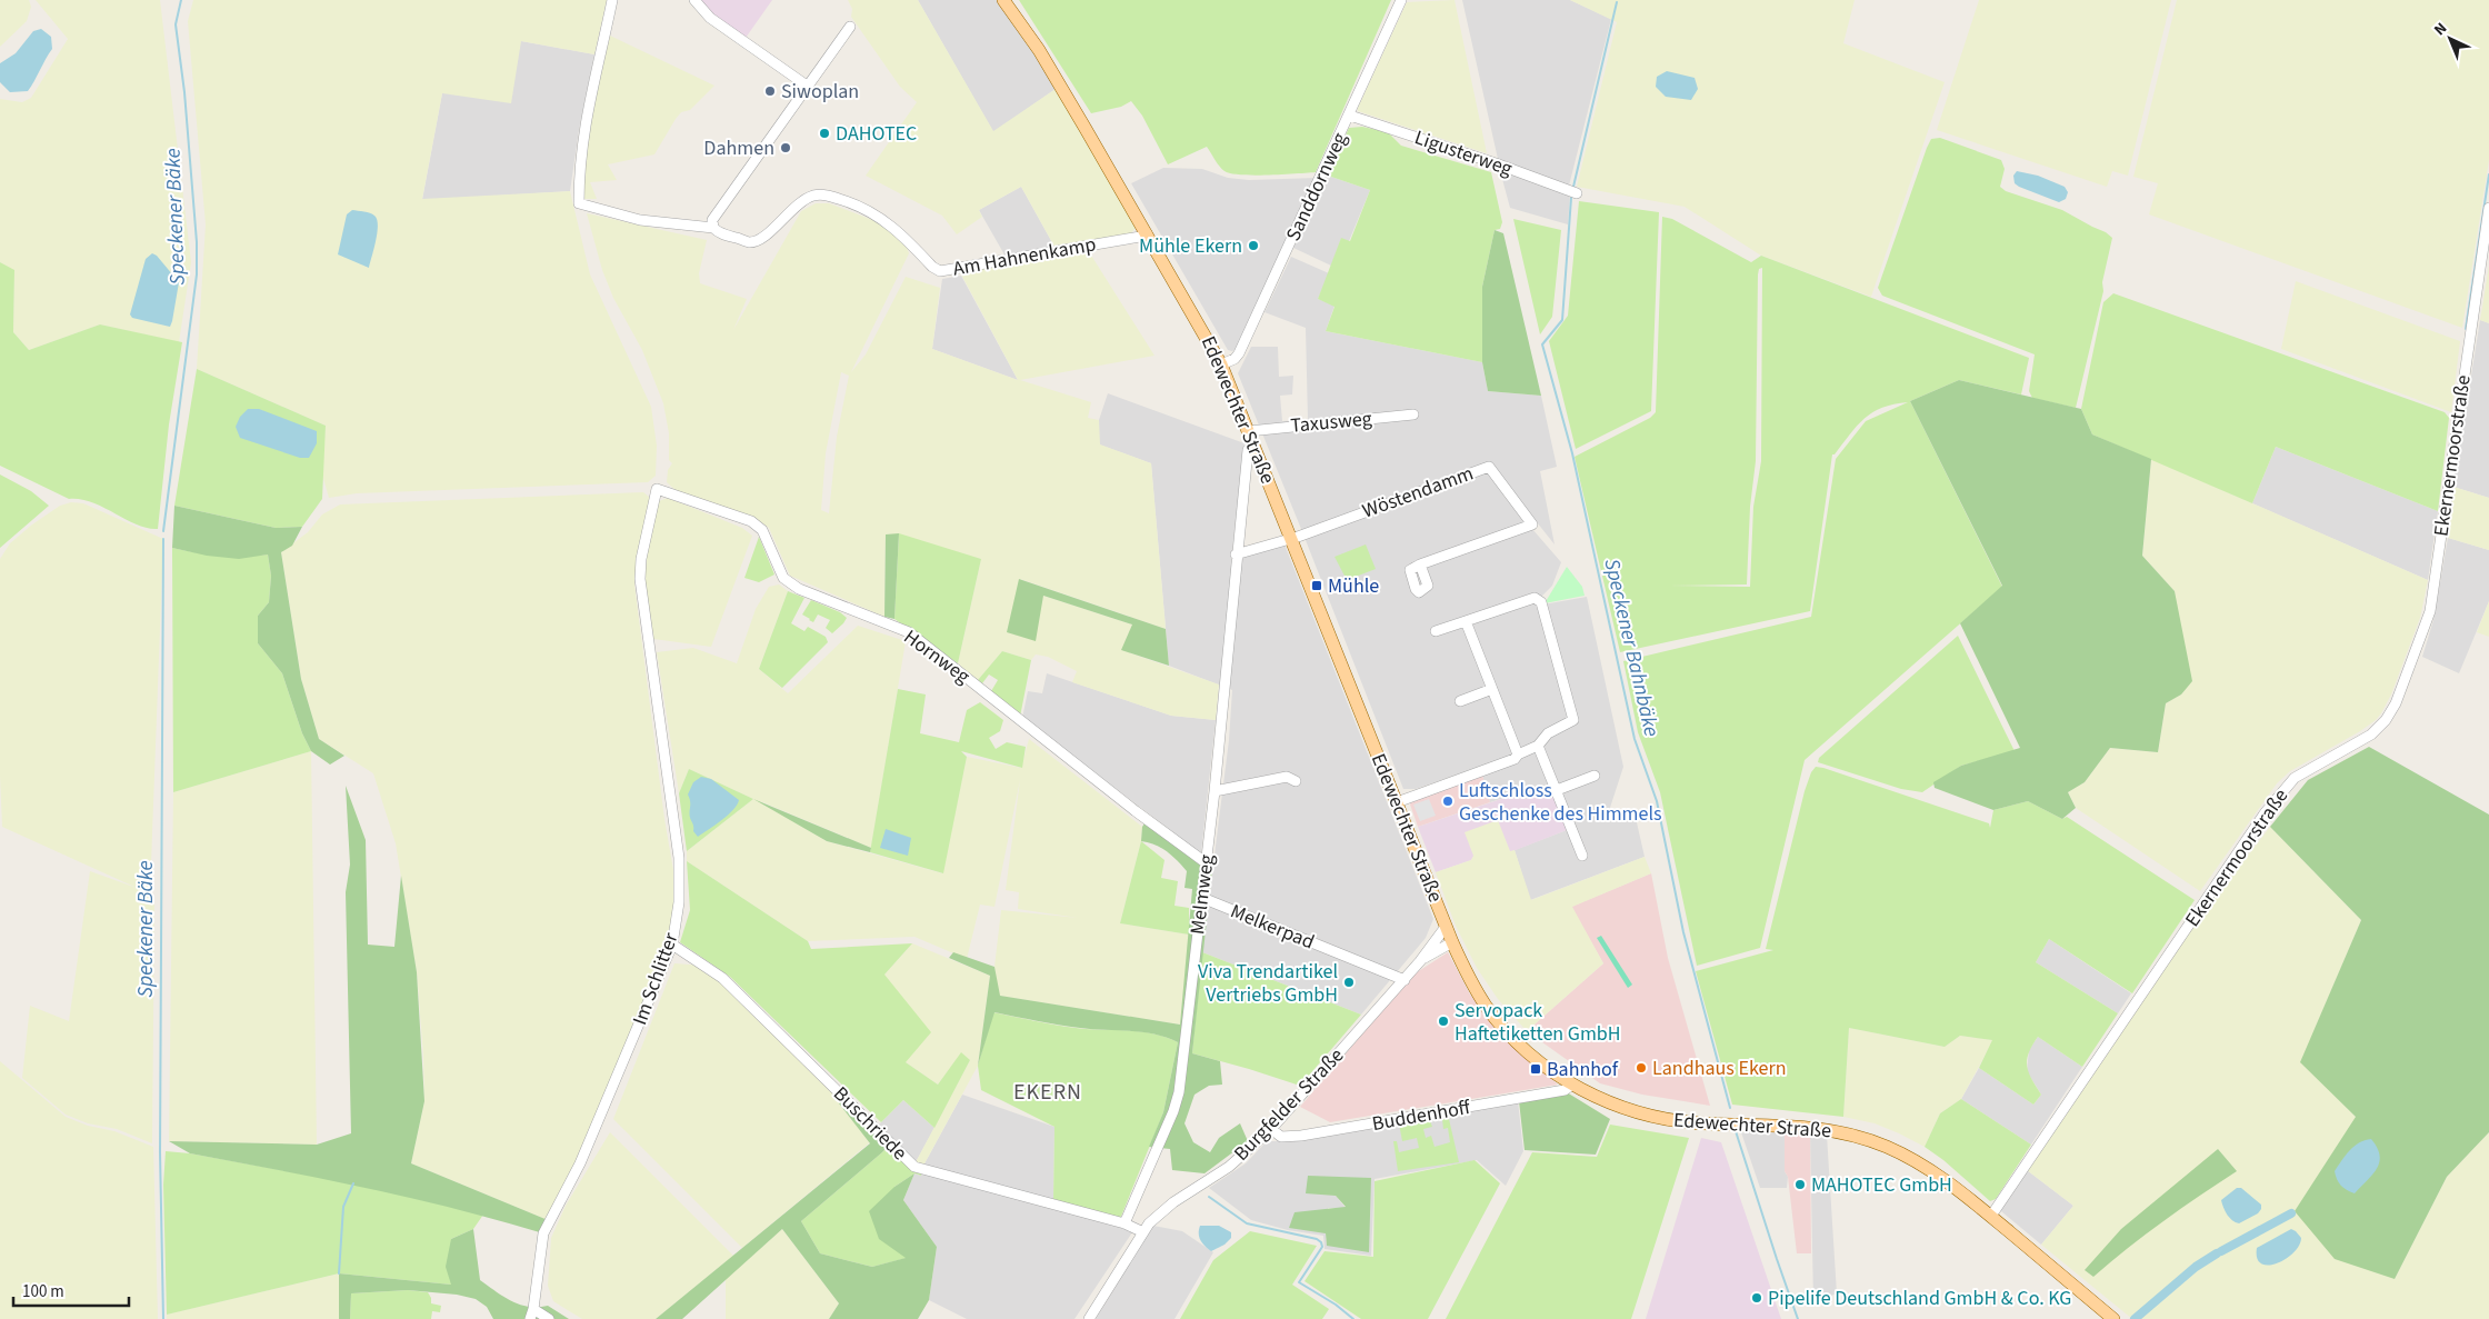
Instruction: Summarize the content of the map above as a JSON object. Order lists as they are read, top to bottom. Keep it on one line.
{"streets":{"main road":["Edewechter Straße"],"street":["Ligusterweg","Sanddornweg","Am Hahnenkamp","Taxusweg","Ekernermoorstraße","Wöstendamm","Hornweg","Melmweg","Melkerpad","Im Schlitter","Burgfelder Straße","Buddenhoff","Buschriede"]},"crossings":[["Ligusterweg","Sanddornweg"],["Sanddornweg","Edewechter Straße"],["Am Hahnenkamp","Edewechter Straße"],["Edewechter Straße","Taxusweg"],["Edewechter Straße","Ekernermoorstraße"],["Edewechter Straße","Wöstendamm"],["Edewechter Straße","Burgfelder Straße"],["Edewechter Straße","Buddenhoff"],["Hornweg","Melmweg"],["Hornweg","Im Schlitter"],["Melmweg","Melkerpad"],["Melmweg","Buschriede"],["Melkerpad","Burgfelder Straße"],["Im Schlitter","Buschriede"],["Burgfelder Straße","Buddenhoff"],["Burgfelder Straße","Buschriede"]],"districts":["EKERN"],"water":["Speckener Bäke","Speckener Bahnbäke"],"places":{"other":["Siwoplan","DAHOTEC","Dahmen","Mühle Ekern","Luftschloss Geschenke des Himmels","Viva Trendartikel Vertriebs GmbH","Servopack Haftetiketten GmbH","Landhaus Ekern","MAHOTEC GmbH","Pipelife Deutschland GmbH & Co. KG"],"transit":["Mühle","Bahnhof"]},"scale_bar":"100 m","north":"top left"}
